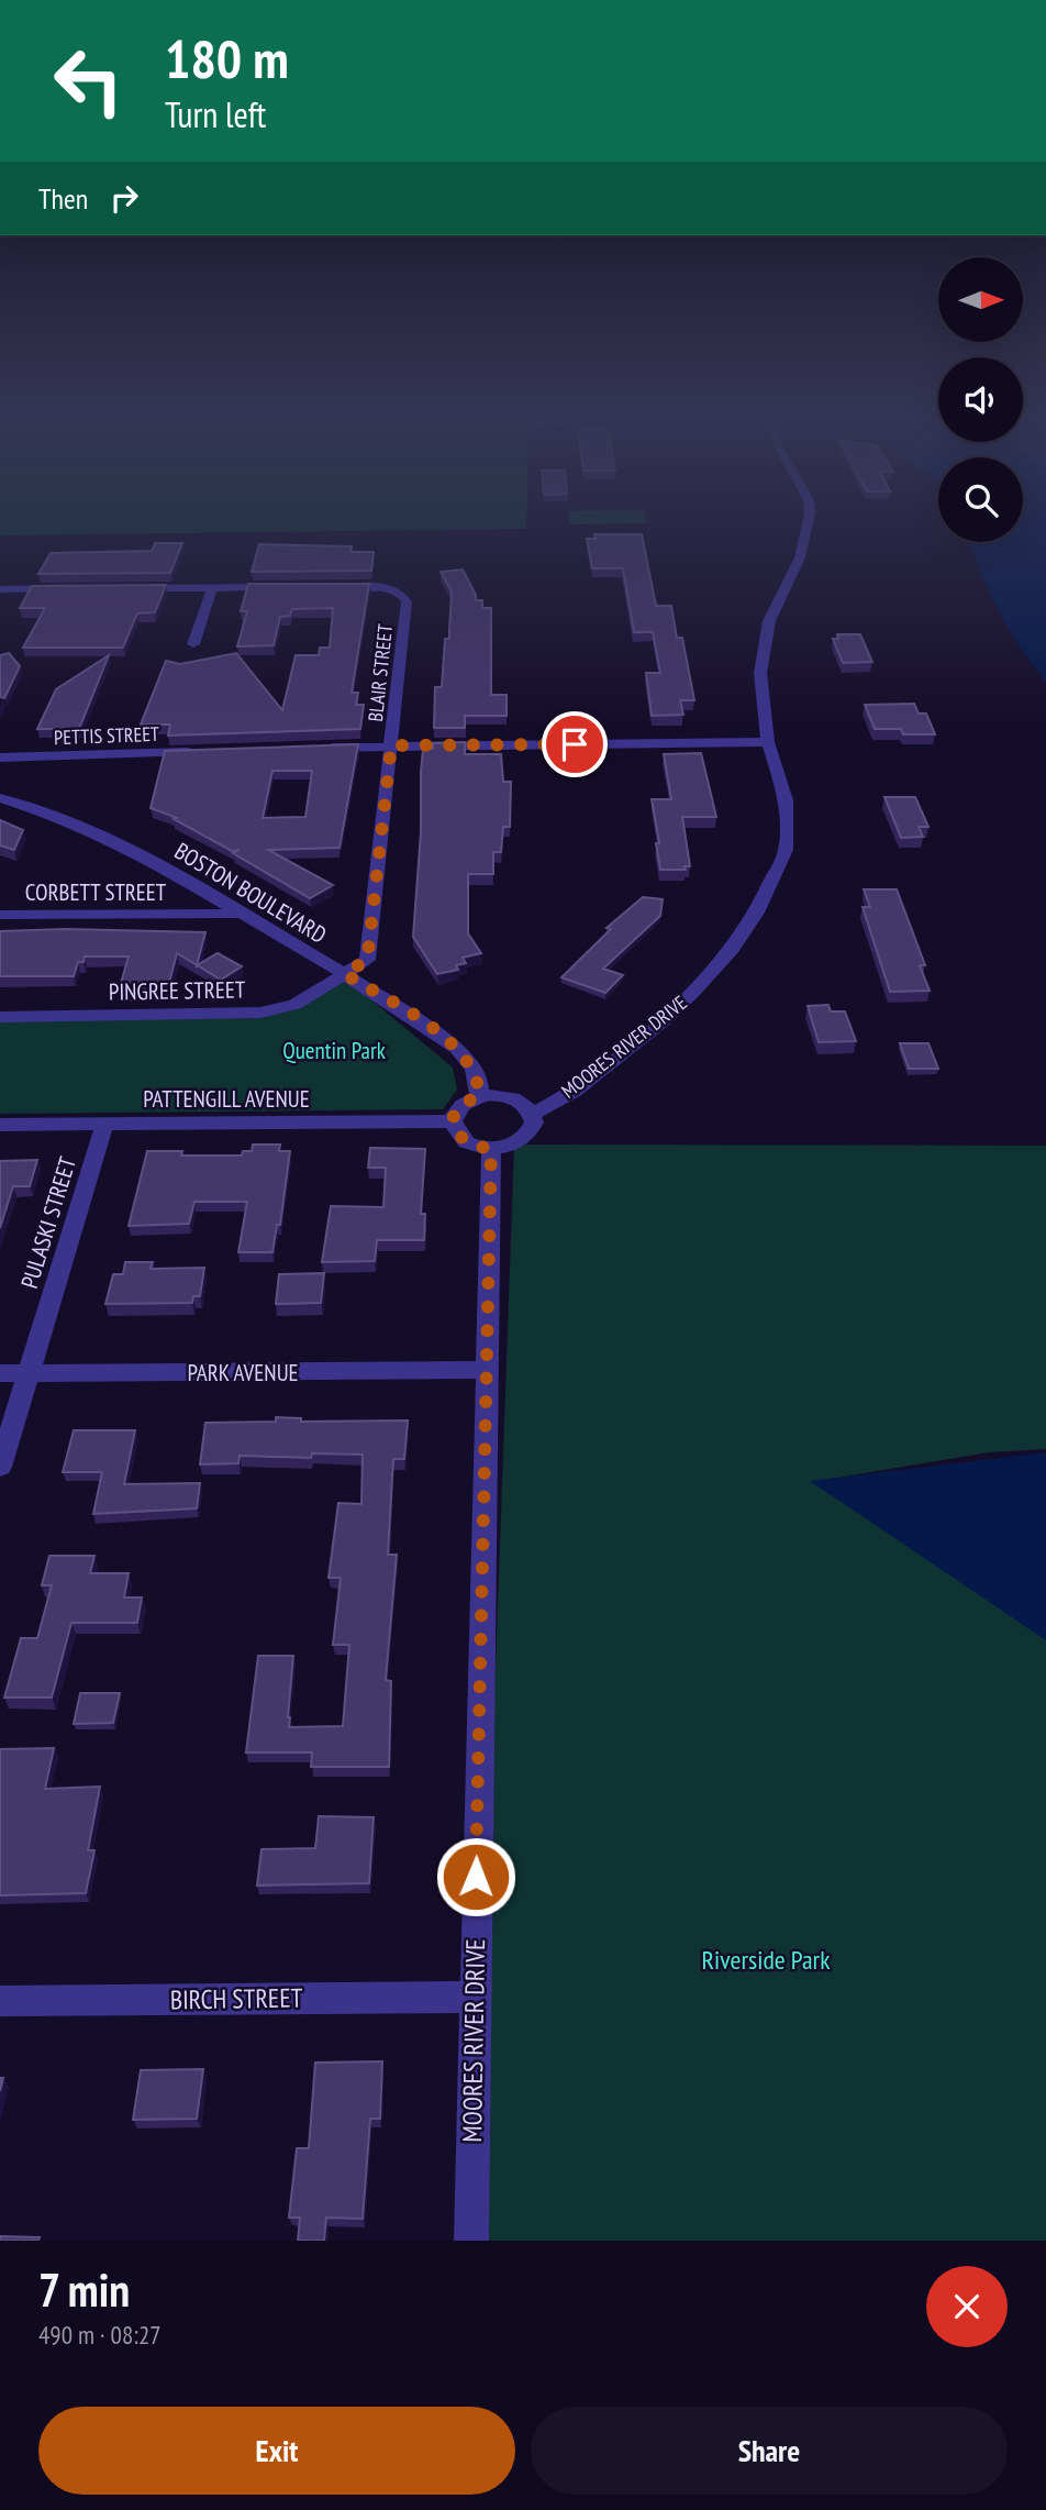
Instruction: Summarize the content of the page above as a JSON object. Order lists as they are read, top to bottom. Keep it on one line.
{"streets":{"street":["BLAIR STREET","PETTIS STREET","CORBETT STREET","BOSTON BOULEVARD","PINGREE STREET","MOORES RIVER DRIVE","PATTENGILL AVENUE","PULASKI STREET","PARK AVENUE","BIRCH STREET"]},"crossings":[["BLAIR STREET","BOSTON BOULEVARD"],["BLAIR STREET","PINGREE STREET"],["CORBETT STREET","BOSTON BOULEVARD"],["BOSTON BOULEVARD","PINGREE STREET"],["BOSTON BOULEVARD","MOORES RIVER DRIVE"],["BOSTON BOULEVARD","PATTENGILL AVENUE"],["MOORES RIVER DRIVE","PATTENGILL AVENUE"],["MOORES RIVER DRIVE","PARK AVENUE"],["MOORES RIVER DRIVE","BIRCH STREET"],["PATTENGILL AVENUE","PULASKI STREET"],["PULASKI STREET","PARK AVENUE"]],"parks":["Quentin Park","Riverside Park"],"north":"right","page":{"turn":["180 m","Turn left"],"then":"Then","heading":["7 min","490 m · 08:27"],"buttons":["Exit","Share"]}}
